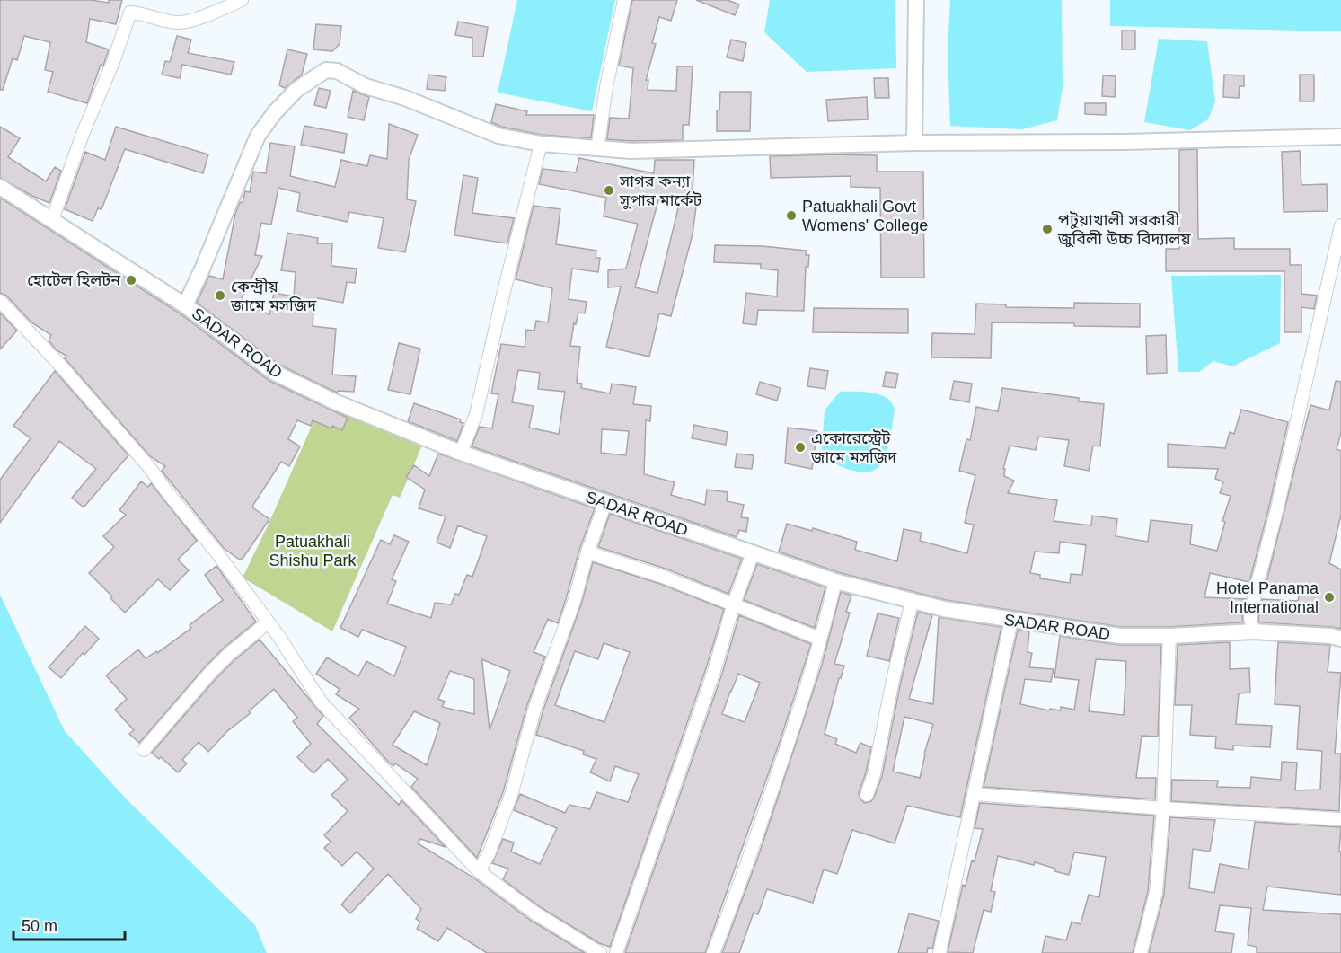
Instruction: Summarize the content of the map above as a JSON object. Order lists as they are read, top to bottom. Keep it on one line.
{"streets":{"street":["SADAR ROAD"]},"parks":["Patuakhali Shishu Park"],"places":["সাগর কন্যা সুপার মার্কেট","Patuakhali Govt Womens' College","পটুয়াখালী সরকারী জুবিলী উচ্চ বিদ্যালয়","হোটেল হিলটন","কেন্দ্রীয় জামে মসজিদ","একোরেস্ট্রেট জামে মসজিদ","Hotel Panama International"],"scale_bar":"50 m"}
